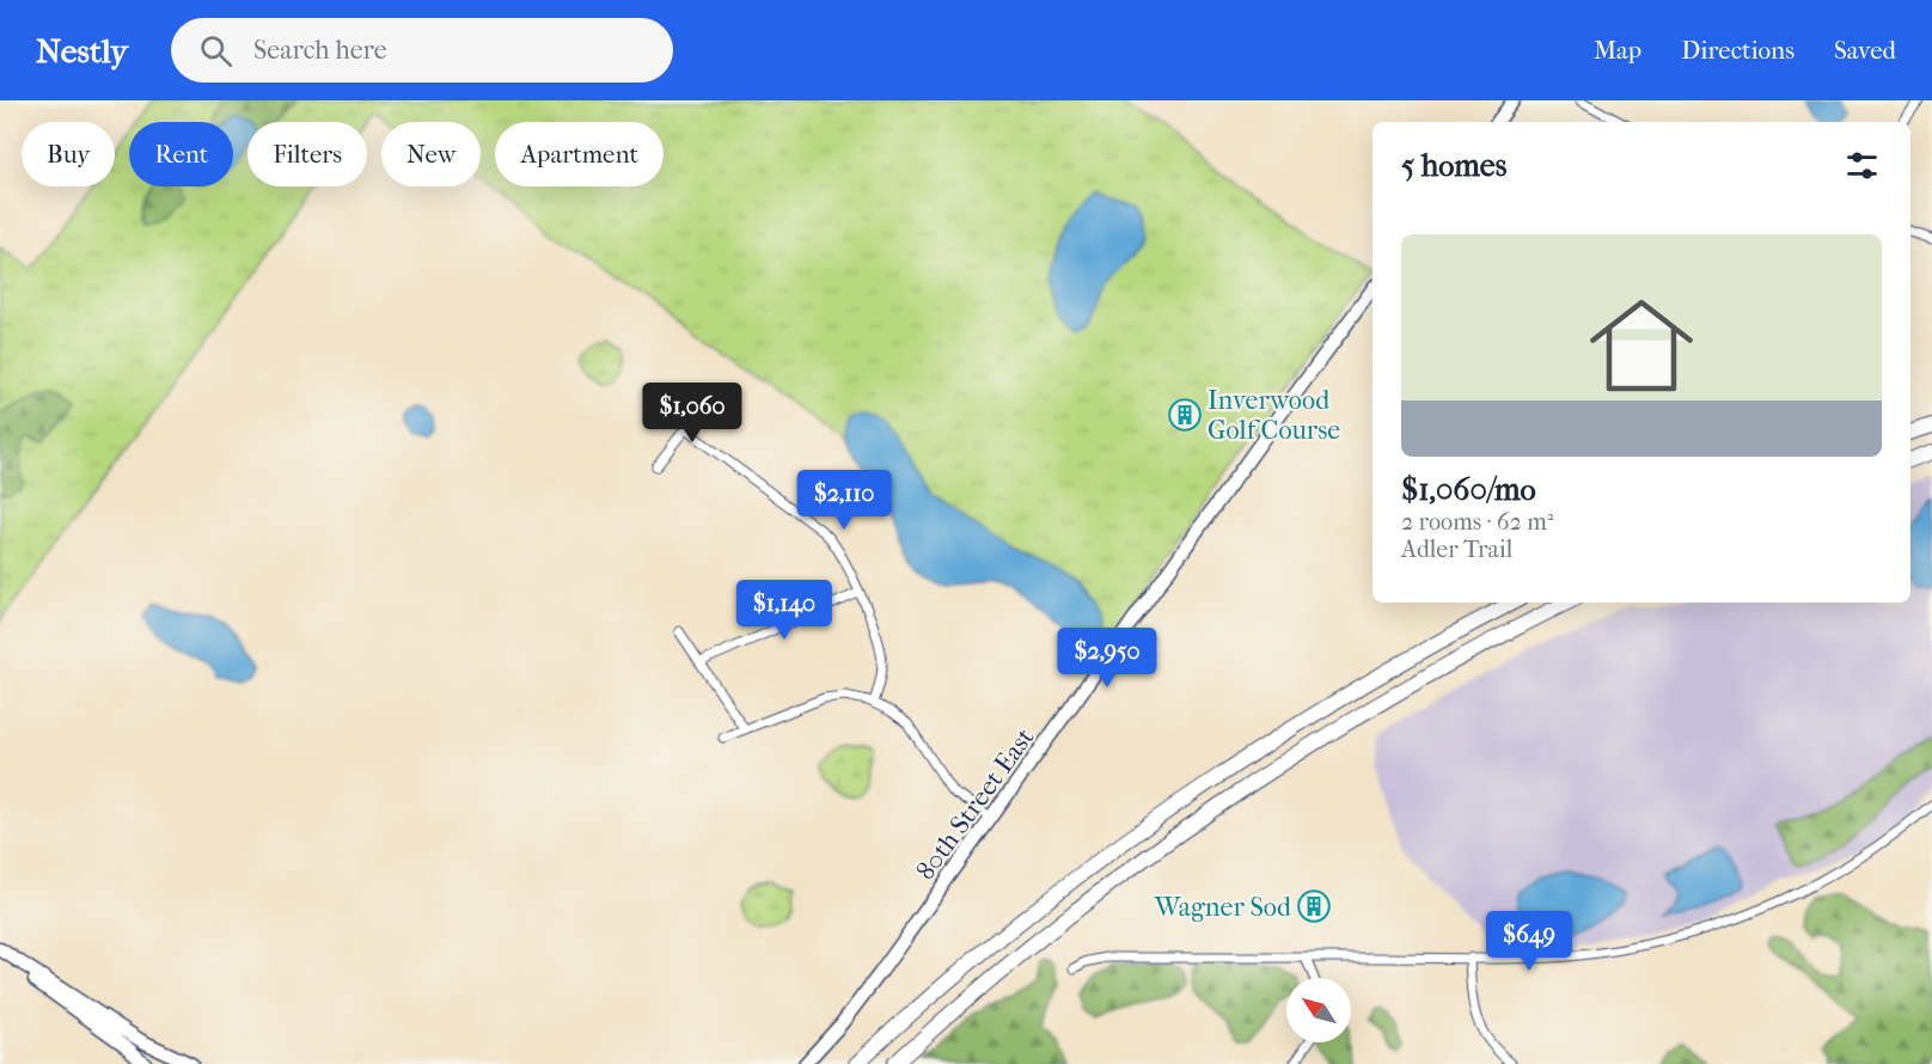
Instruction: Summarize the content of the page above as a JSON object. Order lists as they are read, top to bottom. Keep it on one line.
{"streets":{"street":["80th Street East"]},"places":{"building":["Inverwood Golf Course","Wagner Sod"]},"north":"top left","page":{"header":"Nestly","search":"Search here","nav":["Map","Directions","Saved"],"chip":["Buy","Rent","Filters","New","Apartment"],"heading":"5 homes","list":[{"name":"$1,060/mo","note":"2 rooms · 62 m² · Adler Trail"}],"price":["$1,060","$2,110","$1,140","$2,950","$649"]}}
